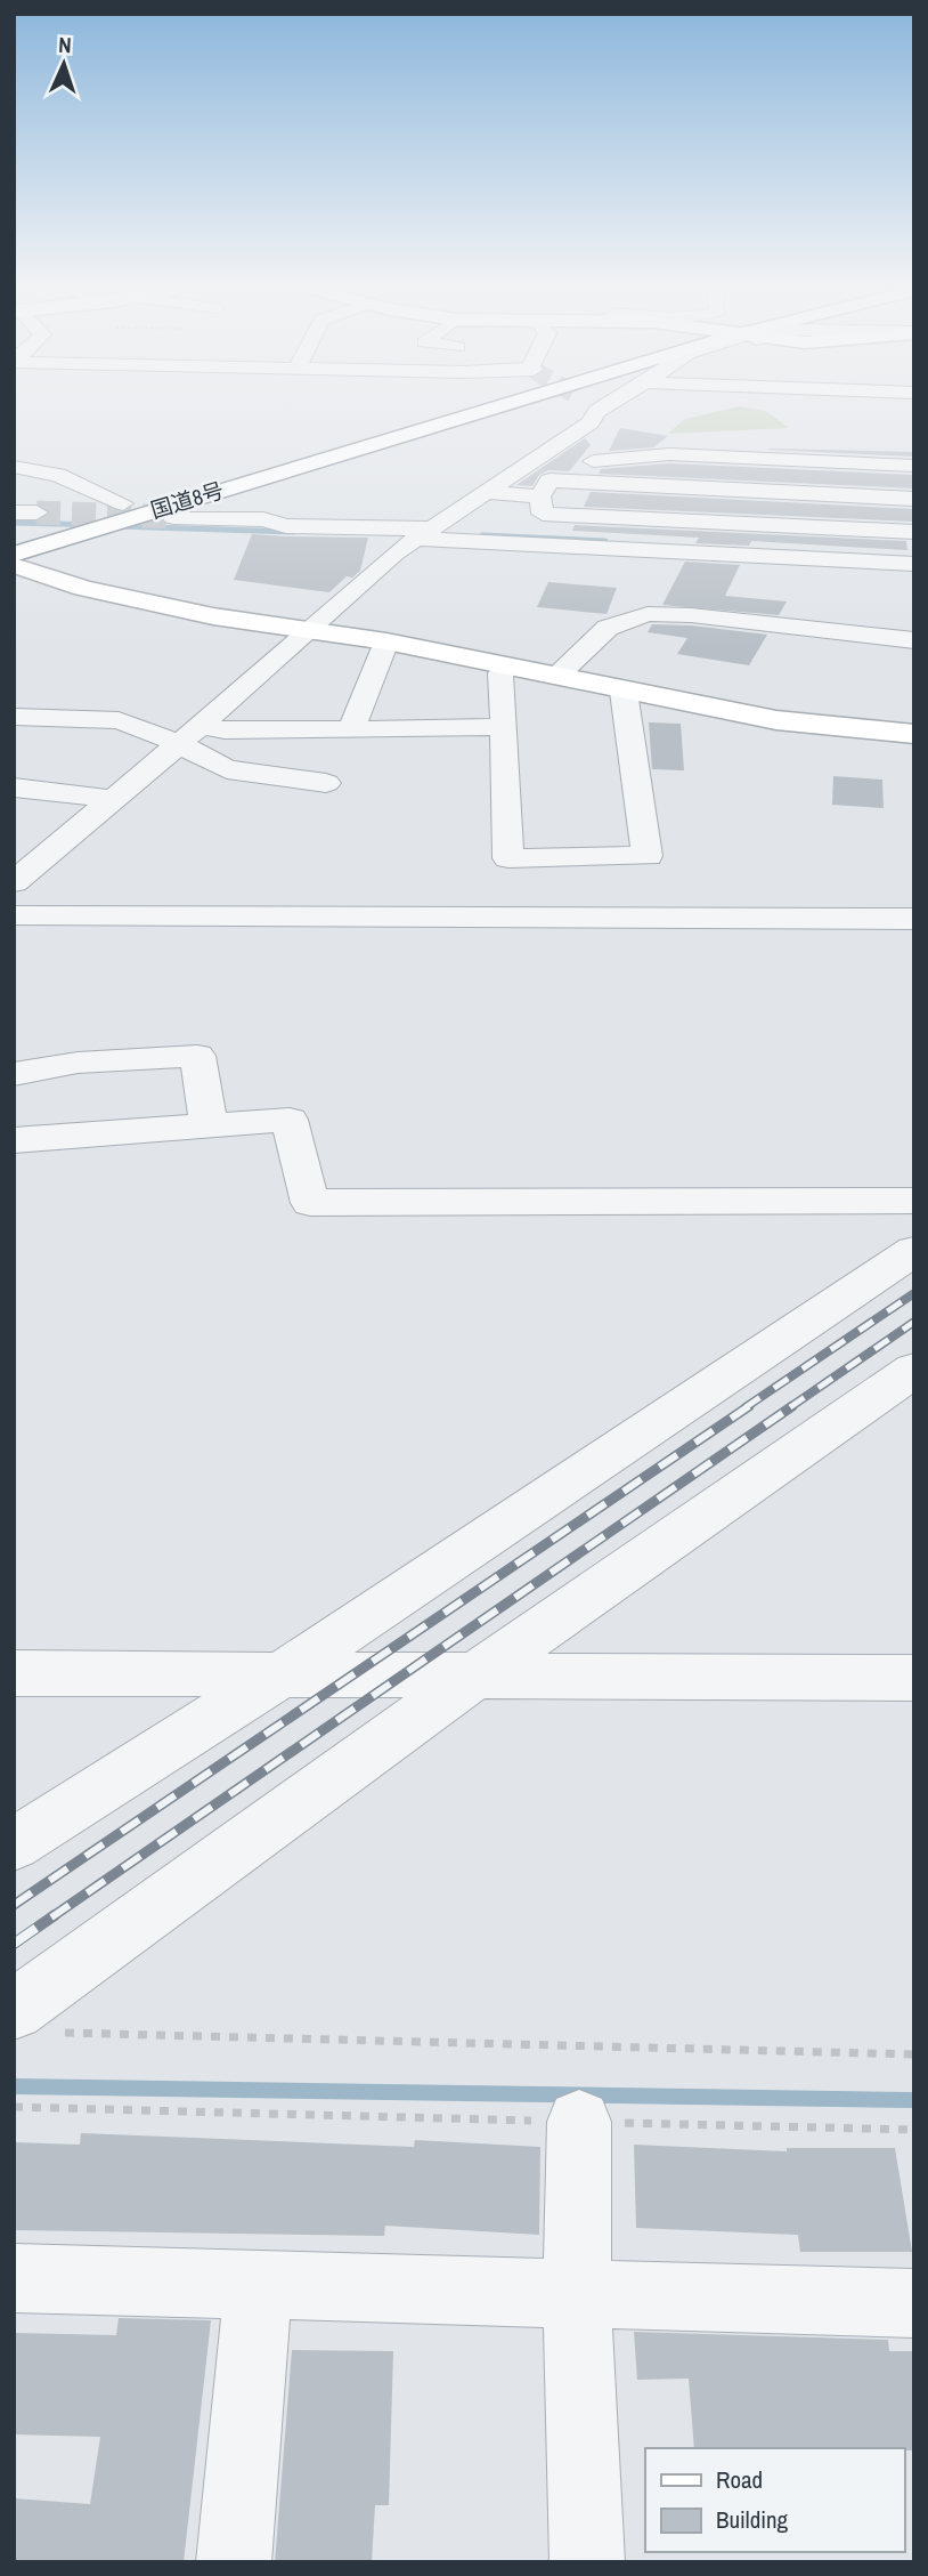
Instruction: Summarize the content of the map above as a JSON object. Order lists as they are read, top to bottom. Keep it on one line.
{"streets":{"main road":["国道8号"]},"legend":["Road","Building"],"north":"top"}
